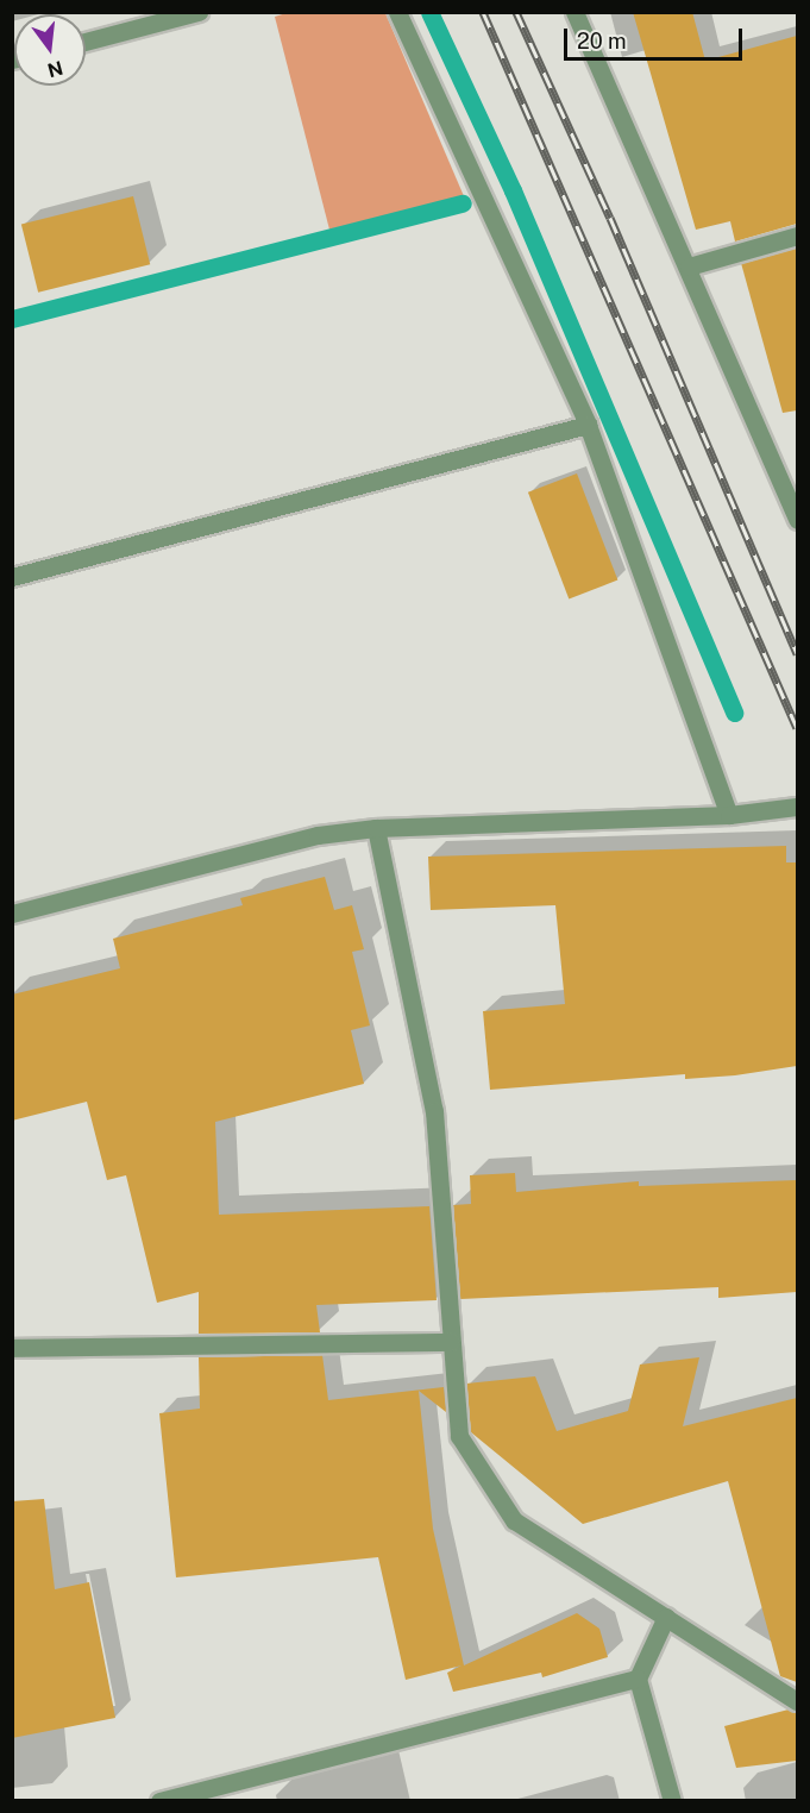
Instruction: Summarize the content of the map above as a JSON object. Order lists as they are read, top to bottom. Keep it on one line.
{"scale_bar":"20 m","north":"bottom"}
